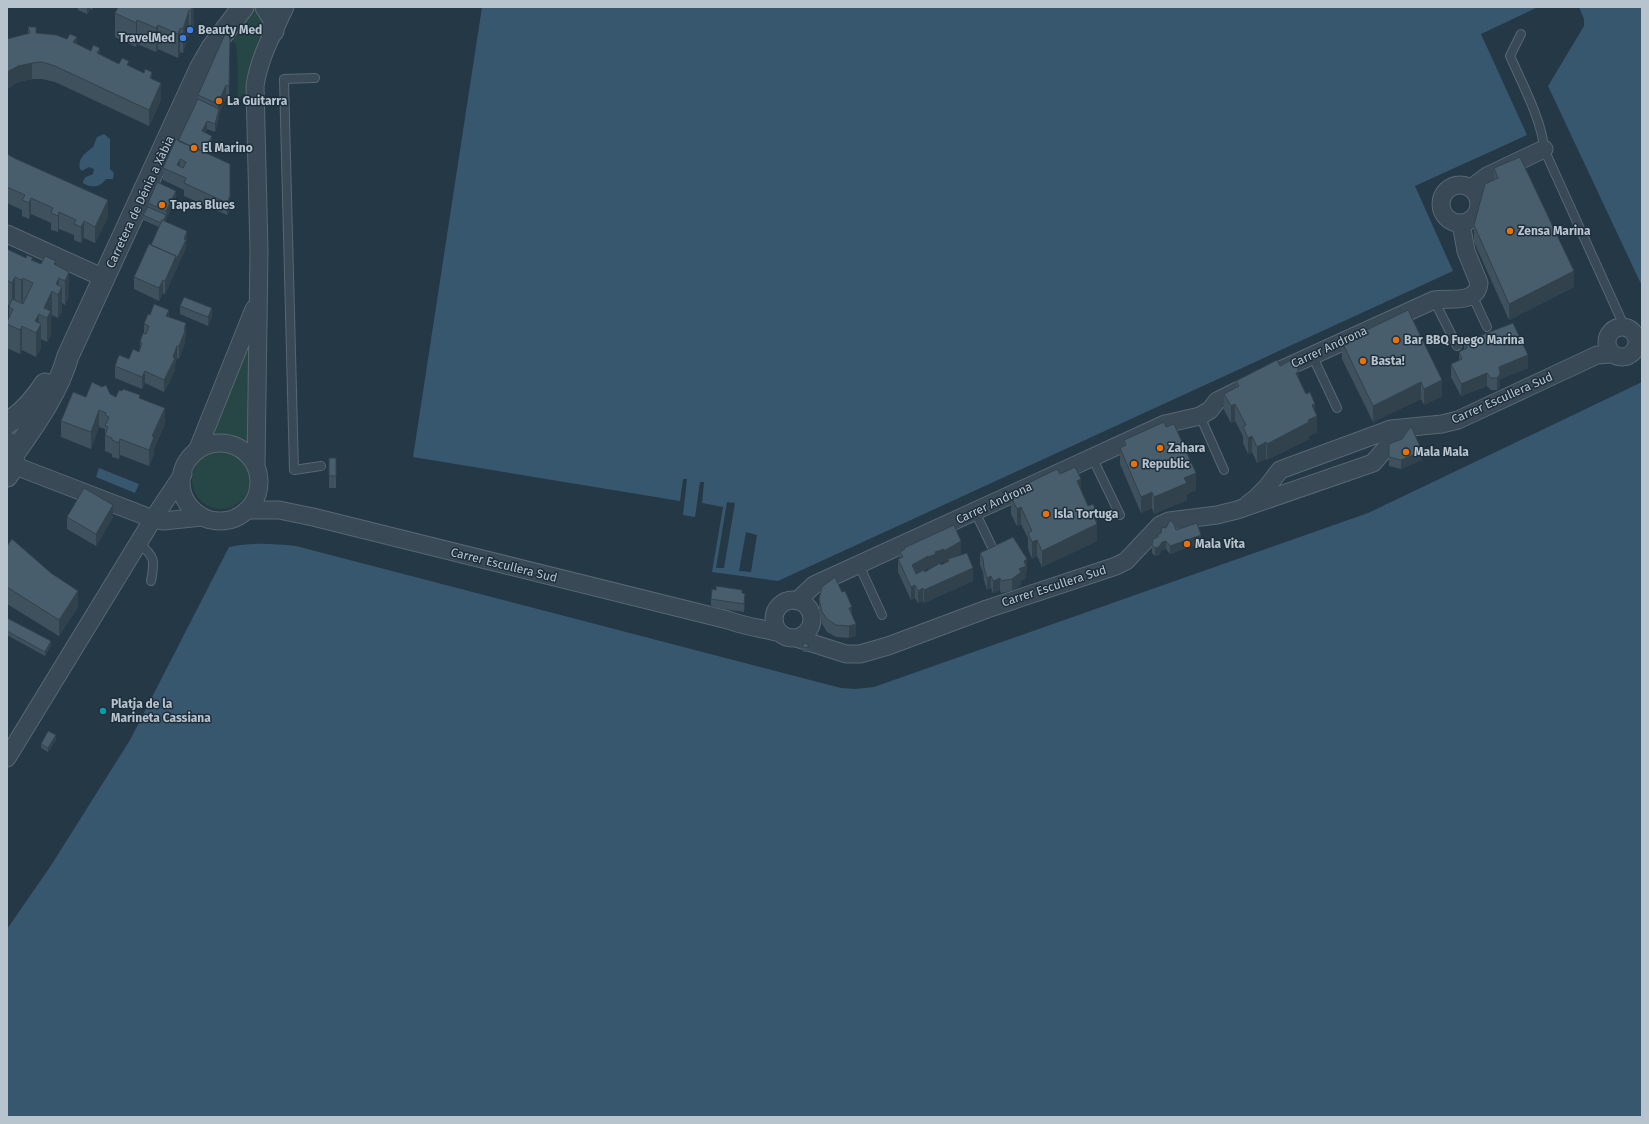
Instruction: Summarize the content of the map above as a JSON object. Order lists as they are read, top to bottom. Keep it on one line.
{"streets":{"street":["Carretera de Dénia a Xàbia","Carrer Androna","Carrer Escullera Sud"]},"crossings":[["Carrer Androna","Carrer Escullera Sud"]],"places":["Beauty Med","TravelMed","La Guitarra","El Marino","Tapas Blues","Zensa Marina","Bar BBQ Fuego Marina","Basta!","Zahara","Mala Mala","Republic","Isla Tortuga","Mala Vita","Platja de la Marineta Cassiana"]}
